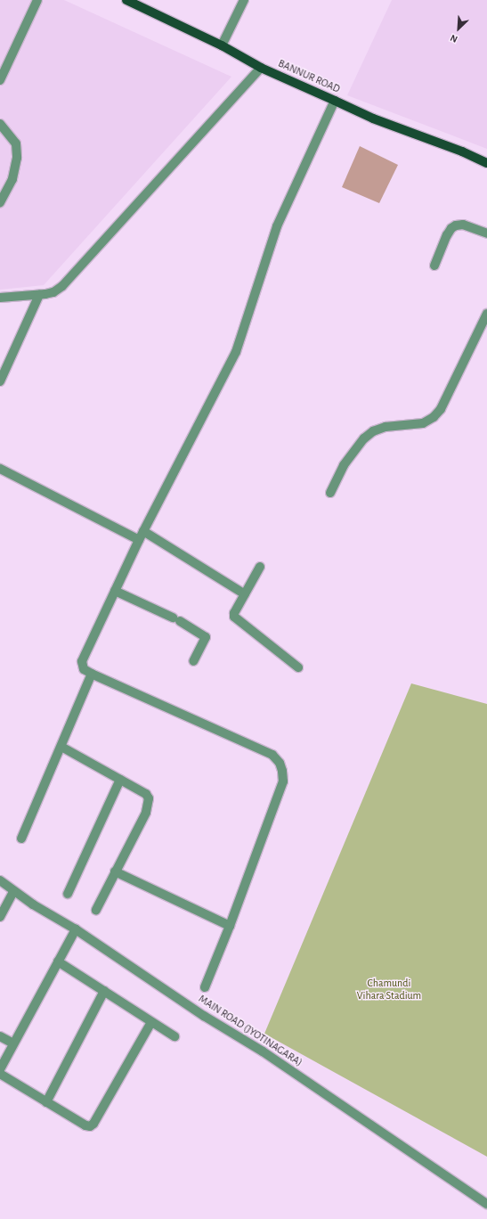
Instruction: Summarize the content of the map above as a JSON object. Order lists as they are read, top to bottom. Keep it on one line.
{"streets":{"main road":["BANNUR ROAD"],"street":["MAIN ROAD (JYOTINAGARA)"]},"parks":["Chamundi Vihara Stadium"],"north":"bottom left"}
